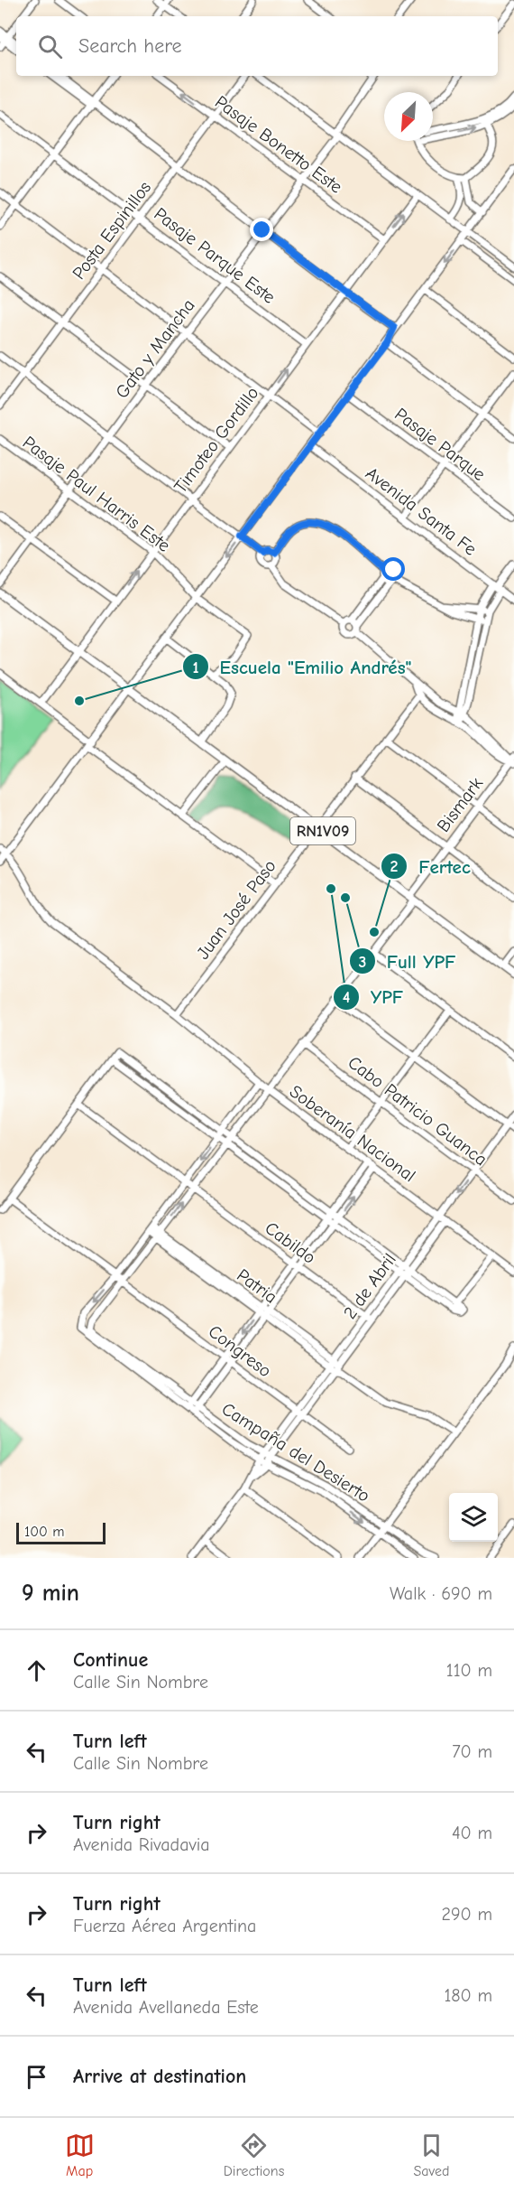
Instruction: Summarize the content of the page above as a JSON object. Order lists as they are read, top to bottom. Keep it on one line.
{"streets":{"main road":["RN1V09"],"street":["Pasaje Bonetto Este","Posta Espinillos","Pasaje Parque Este","Gato y Mancha","Timoteo Gordillo","Pasaje Parque","Pasaje Paul Harris Este","Avenida Santa Fe","Bismark","Juan José Paso","Cabo Patricio Guanca","Soberanía Nacional","Cabildo","Patria","2 de Abril","Congreso","Campaña del Desierto"]},"crossings":[["Pasaje Bonetto Este","Posta Espinillos"],["Pasaje Bonetto Este","Gato y Mancha"],["Pasaje Bonetto Este","Timoteo Gordillo"],["Posta Espinillos","Pasaje Parque Este"],["Pasaje Parque Este","Gato y Mancha"],["Pasaje Parque Este","Timoteo Gordillo"],["Gato y Mancha","Pasaje Paul Harris Este"],["Timoteo Gordillo","Pasaje Paul Harris Este"],["Timoteo Gordillo","RN1V09"],["Bismark","RN1V09"],["Bismark","Cabo Patricio Guanca"],["Bismark","Soberanía Nacional"],["Bismark","Cabildo"],["Bismark","Patria"],["Bismark","Congreso"],["Bismark","Campaña del Desierto"],["RN1V09","Juan José Paso"],["Juan José Paso","Soberanía Nacional"],["Cabo Patricio Guanca","2 de Abril"],["Soberanía Nacional","2 de Abril"],["Cabildo","2 de Abril"],["Patria","2 de Abril"],["2 de Abril","Congreso"],["2 de Abril","Campaña del Desierto"],["Congreso","Campaña del Desierto"]],"places":["Escuela \"Emilio Andrés\"","YPF","Full YPF","Fertec"],"scale_bar":"100 m","north":"bottom left","page":{"search":"Search here","scale":"100 m","heading":["9 min","Walk · 690 m"],"list":[["Continue","Calle Sin Nombre","110 m"],["Turn left","Calle Sin Nombre","70 m"],["Turn right","Avenida Rivadavia","40 m"],["Turn right","Fuerza Aérea Argentina","290 m"],["Turn left","Avenida Avellaneda Este","180 m"],"Arrive at destination"],"nav":["Map","Directions","Saved"]}}
